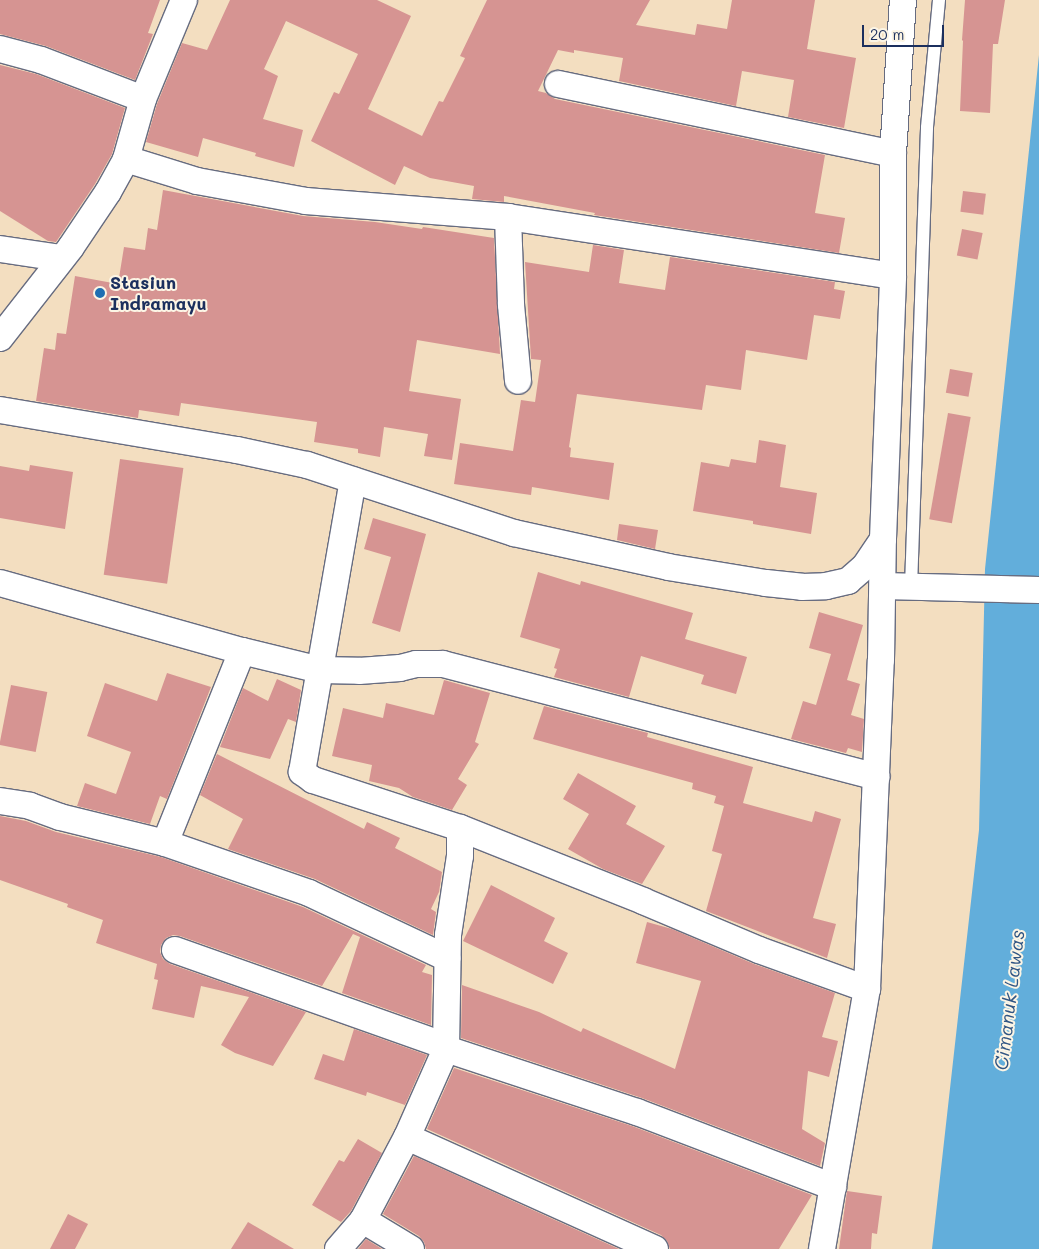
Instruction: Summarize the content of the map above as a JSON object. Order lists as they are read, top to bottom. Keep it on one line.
{"water":["Cimanuk Lawas"],"places":["Stasiun Indramayu"],"scale_bar":"20 m"}
